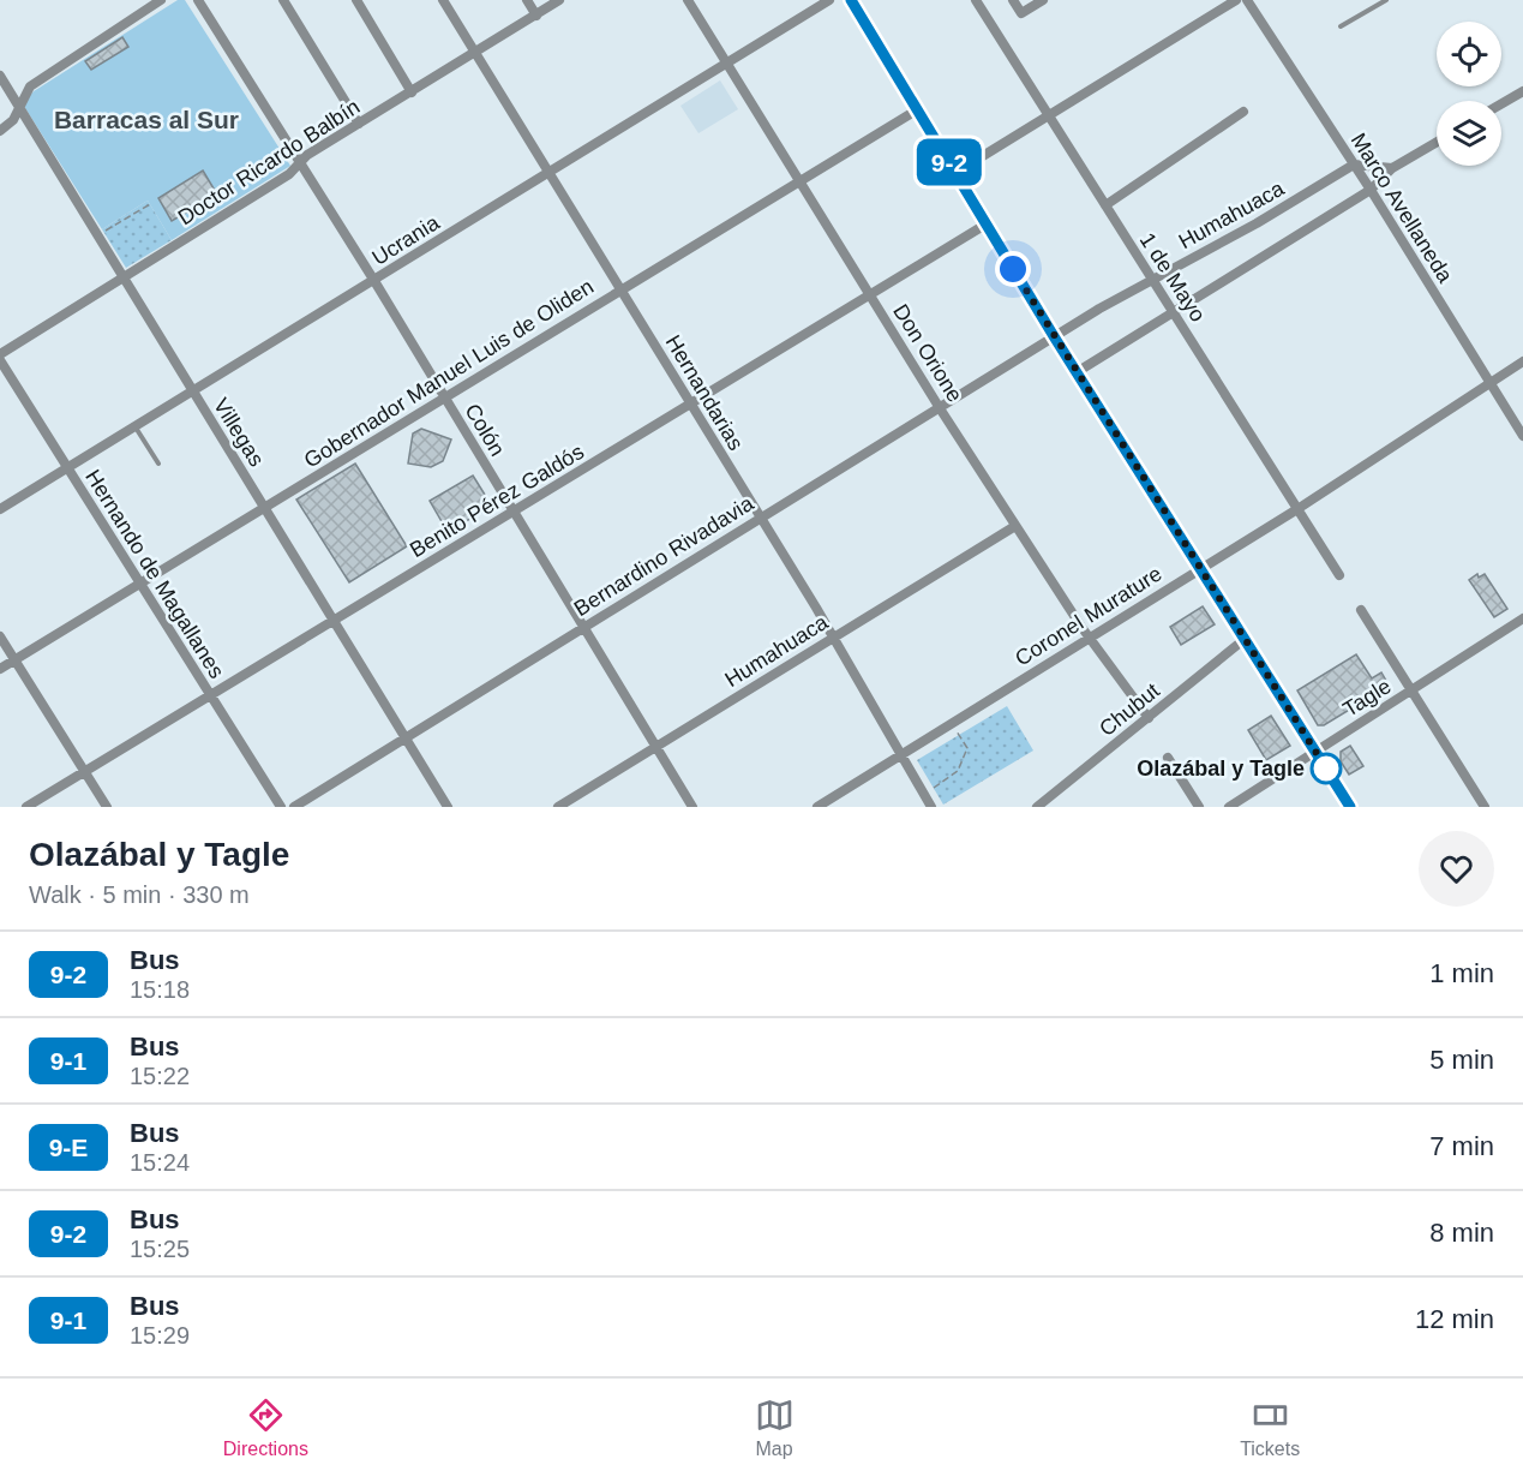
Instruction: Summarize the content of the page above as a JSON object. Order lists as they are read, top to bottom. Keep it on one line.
{"streets":{"street":["Doctor Ricardo Balbín","Marco Avellaneda","Humahuaca","Ucrania","1 de Mayo","Don Orione","Gobernador Manuel Luis de Oliden","Hernandarias","Colón","Villegas","Benito Pérez Galdós","Bernardino Rivadavia","Hernando de Magallanes","Coronel Murature","Tagle","Chubut"]},"crossings":[["Doctor Ricardo Balbín","Hernandarias"],["Doctor Ricardo Balbín","Colón"],["Doctor Ricardo Balbín","Villegas"],["Doctor Ricardo Balbín","Hernando de Magallanes"],["Marco Avellaneda","Humahuaca"],["Marco Avellaneda","Coronel Murature"],["Humahuaca","1 de Mayo"],["Humahuaca","Don Orione"],["Humahuaca","Hernandarias"],["Humahuaca","Colón"],["Humahuaca","Bernardino Rivadavia"],["Ucrania","Don Orione"],["Ucrania","Hernandarias"],["Ucrania","Colón"],["Ucrania","Villegas"],["Ucrania","Hernando de Magallanes"],["1 de Mayo","Coronel Murature"],["Don Orione","Gobernador Manuel Luis de Oliden"],["Don Orione","Benito Pérez Galdós"],["Don Orione","Bernardino Rivadavia"],["Don Orione","Coronel Murature"],["Don Orione","Chubut"],["Gobernador Manuel Luis de Oliden","Hernandarias"],["Gobernador Manuel Luis de Oliden","Colón"],["Gobernador Manuel Luis de Oliden","Villegas"],["Gobernador Manuel Luis de Oliden","Hernando de Magallanes"],["Hernandarias","Benito Pérez Galdós"],["Hernandarias","Bernardino Rivadavia"],["Hernandarias","Coronel Murature"],["Colón","Benito Pérez Galdós"],["Colón","Bernardino Rivadavia"],["Villegas","Benito Pérez Galdós"],["Villegas","Bernardino Rivadavia"],["Benito Pérez Galdós","Hernando de Magallanes"]],"districts":["Barracas al Sur"],"places":["Olazábal y Tagle"],"lines":["bus line 9-2"],"page":{"on_map":"9-2","heading":["Olazábal y Tagle","Walk · 5 min · 330 m"],"list":[{"mark":"9-2","name":"Bus","note":"15:18","value":"1 min"},{"mark":"9-1","name":"Bus","note":"15:22","value":"5 min"},{"mark":"9-E","name":"Bus","note":"15:24","value":"7 min"},{"mark":"9-2","name":"Bus","note":"15:25","value":"8 min"},{"mark":"9-1","name":"Bus","note":"15:29","value":"12 min"}],"tabs":["Directions","Map","Tickets"]}}
